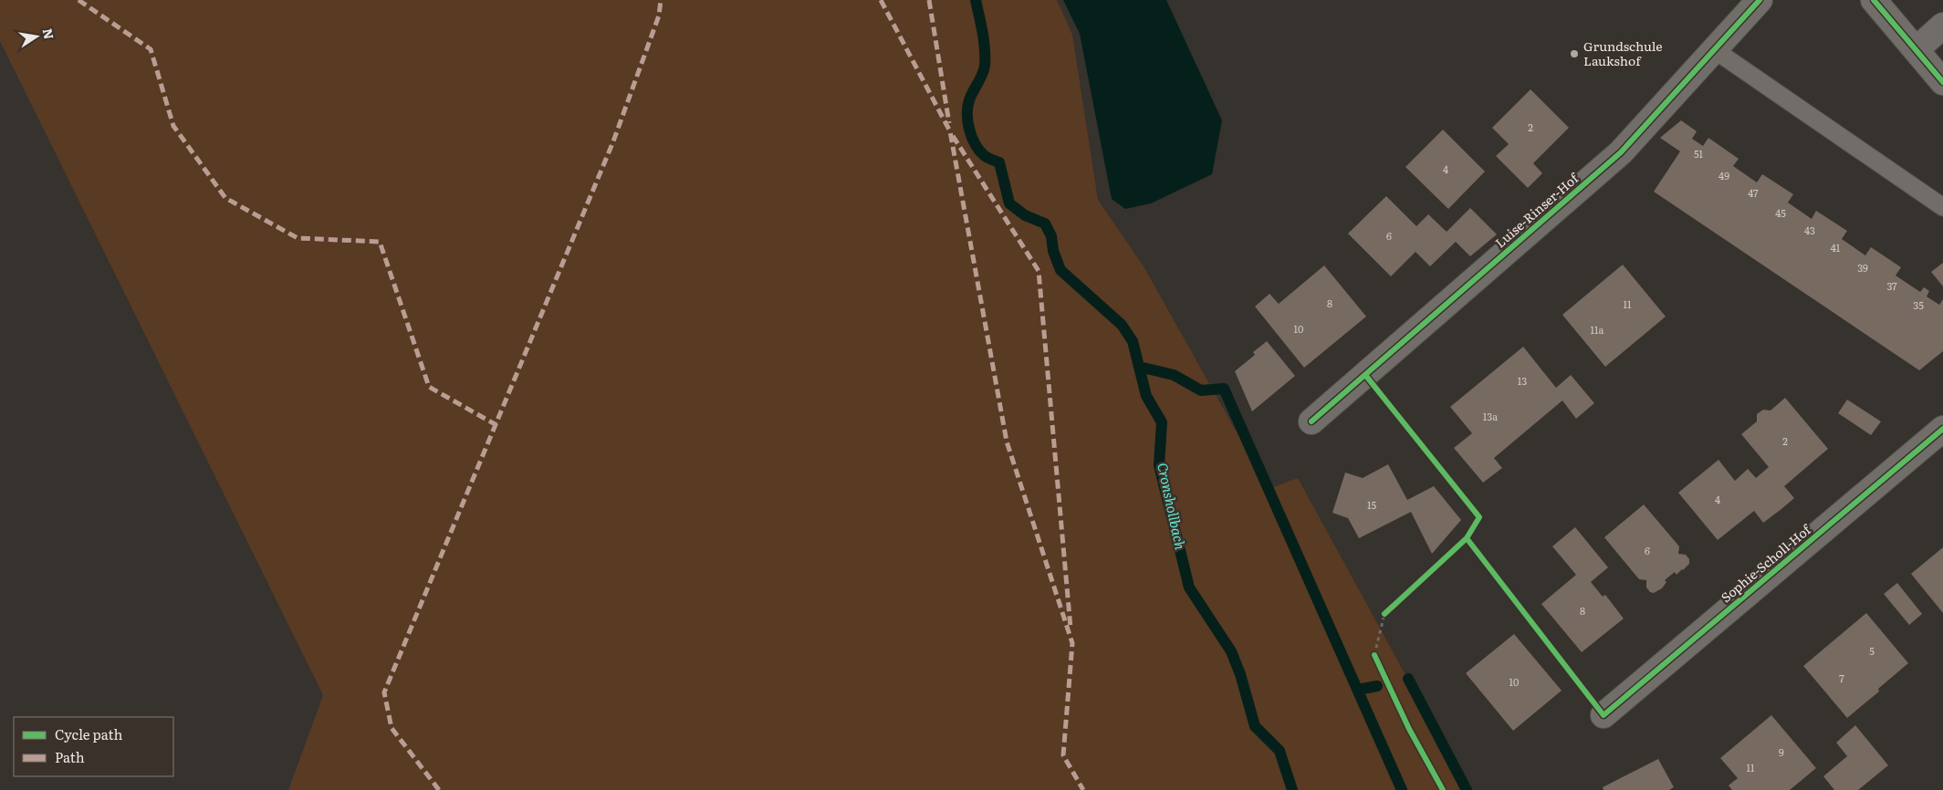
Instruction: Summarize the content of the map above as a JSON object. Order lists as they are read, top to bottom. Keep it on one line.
{"streets":{"street":["Luise-Rinser-Hof","Sophie-Scholl-Hof"]},"water":["Cronshollbach"],"places":["Grundschule Laukshof"],"house_numbers":["2","51","4","49","47","45","43","6","41","39","37","8","11","35","10","11a","13","13a","2","4","15","6","8","5","7","10","9","11"],"legend":["Cycle path","Path"],"north":"right"}
